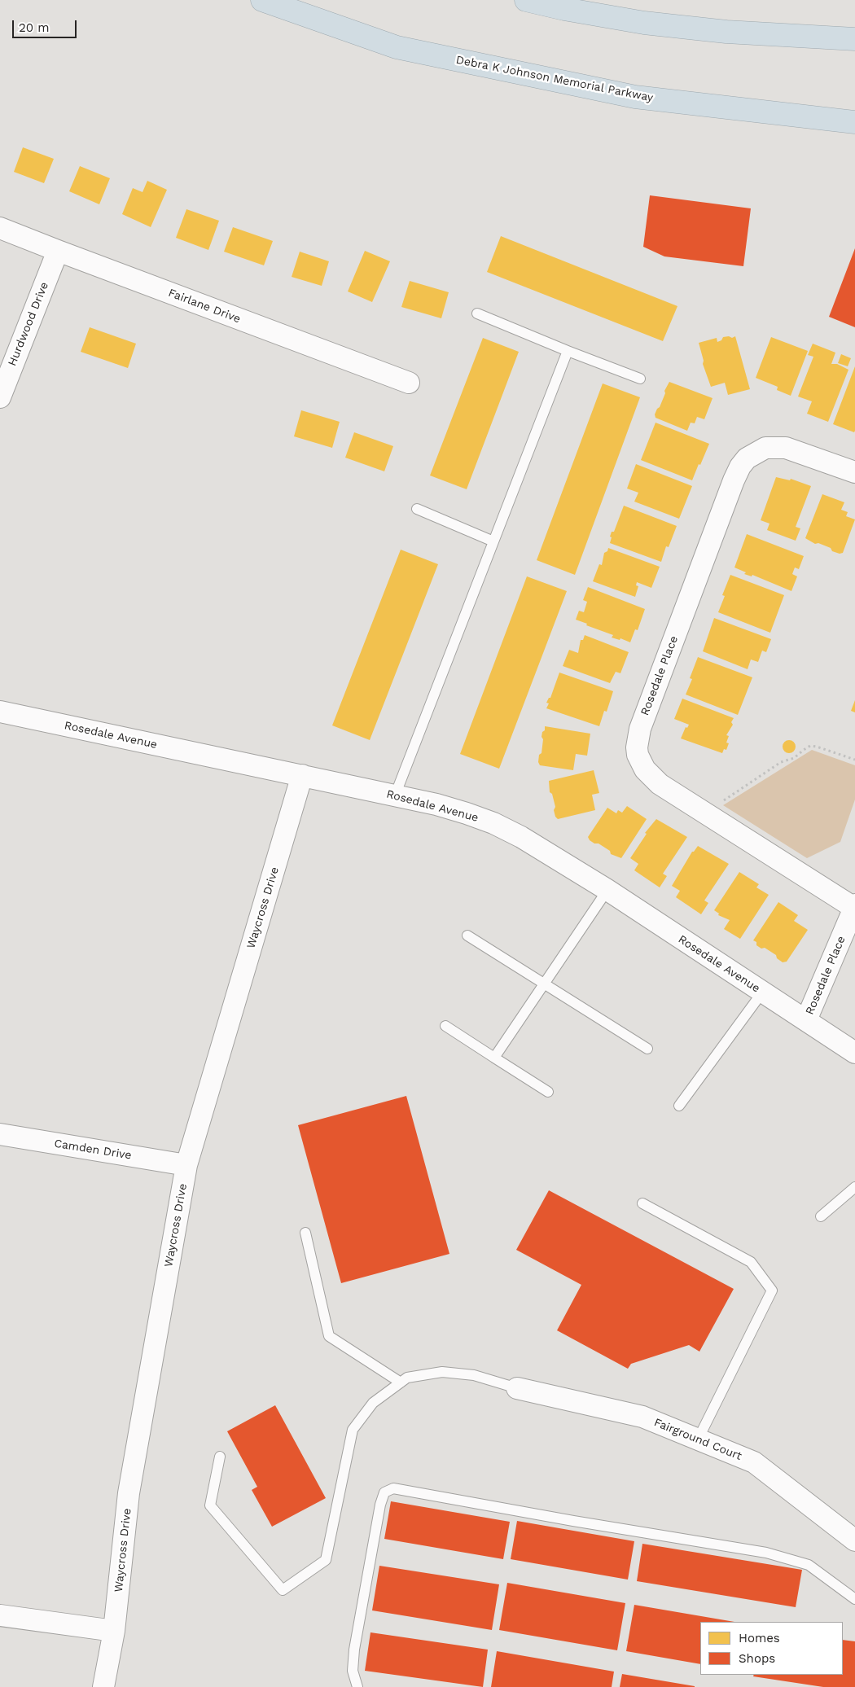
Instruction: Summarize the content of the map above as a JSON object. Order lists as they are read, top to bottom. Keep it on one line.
{"streets":{"highway":["Debra K Johnson Memorial Parkway"],"street":["Fairlane Drive","Hurdwood Drive","Rosedale Place","Rosedale Avenue","Waycross Drive","Camden Drive","Fairground Court"]},"crossings":[["Fairlane Drive","Hurdwood Drive"],["Rosedale Place","Rosedale Avenue"],["Rosedale Avenue","Waycross Drive"],["Waycross Drive","Camden Drive"]],"legend":["Homes","Shops"],"scale_bar":"20 m"}
